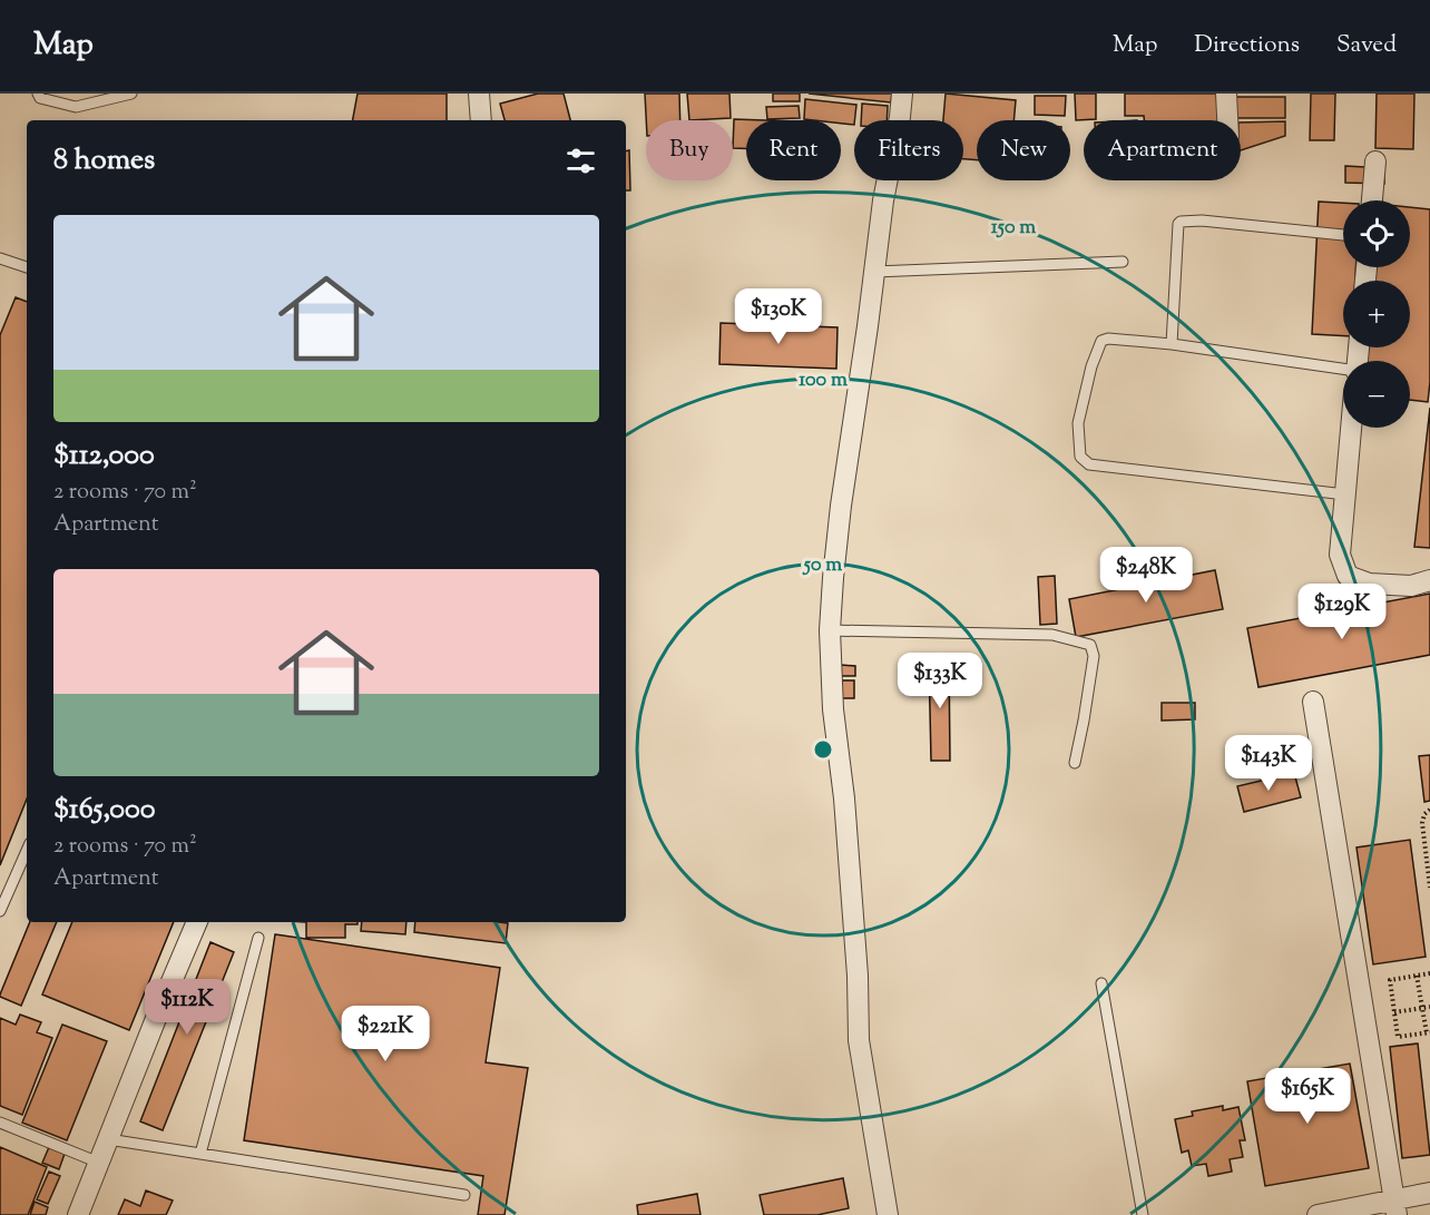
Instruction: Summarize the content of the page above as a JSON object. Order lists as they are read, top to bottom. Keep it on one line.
{"page":{"header":"Map","nav":["Map","Directions","Saved"],"chip":["Buy","Rent","Filters","New","Apartment"],"heading":"8 homes","map_buttons":["+","−"],"list":[{"name":"$112,000","note":"2 rooms · 70 m² · Apartment"},{"name":"$165,000","note":"2 rooms · 70 m² · Apartment"}],"price":["$130K","$248K","$129K","$133K","$143K","$112K","$221K","$165K"]},"rings":["150 m","100 m","50 m"]}
